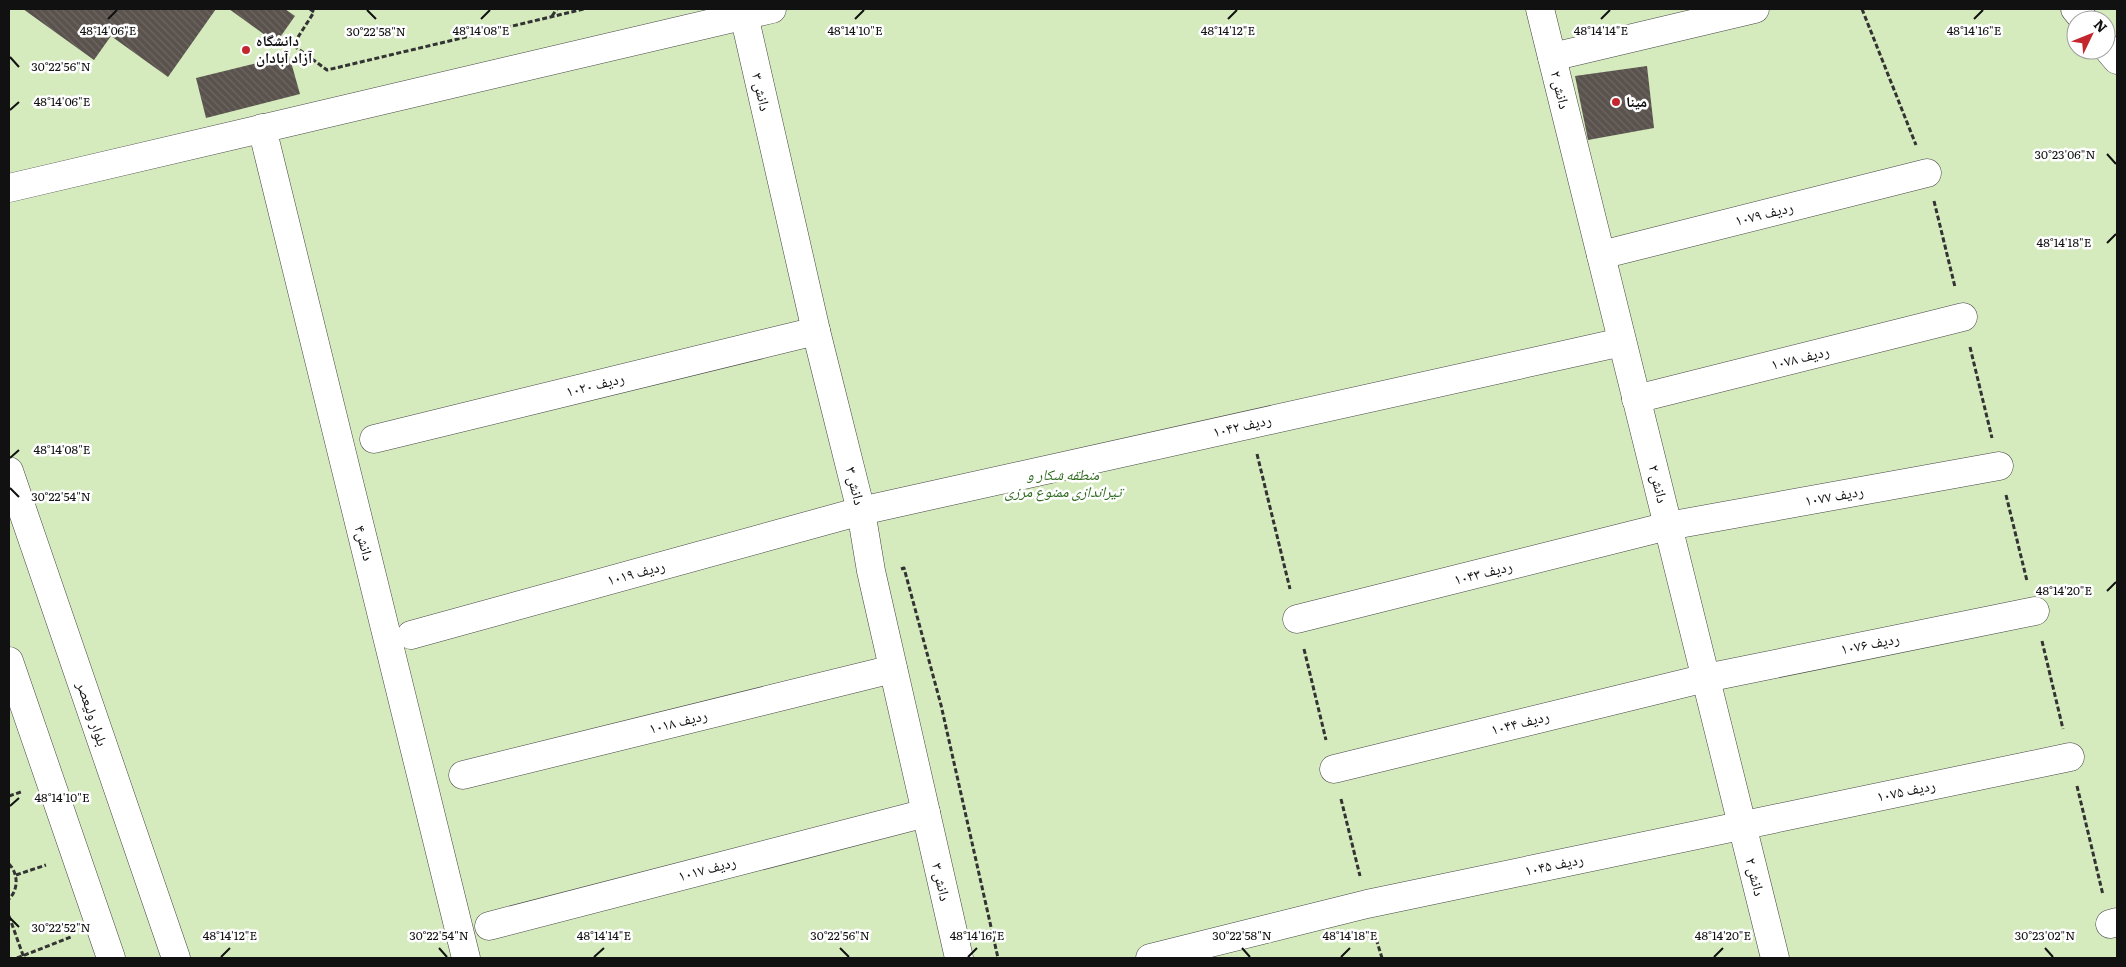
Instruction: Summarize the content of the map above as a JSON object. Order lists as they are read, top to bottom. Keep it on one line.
{"streets":{"street":["دانش ۲","دانش ۳","ردیف ۱۰۷۹","ردیف ۱۰۷۸","ردیف ۱۰۲۰","ردیف ۱۰۴۲","ردیف ۱۰۷۷","دانش۴","ردیف ۱۰۱۹","ردیف ۱۰۴۳","ردیف ۱۰۷۶","بلوار ولیعصر","ردیف ۱۰۱۸","ردیف ۱۰۴۴","ردیف ۱۰۷۵","ردیف ۱۰۴۵","ردیف ۱۰۱۷"]},"crossings":[["دانش ۲","ردیف ۱۰۷۹"],["دانش ۲","ردیف ۱۰۷۸"],["دانش ۲","ردیف ۱۰۴۲"],["دانش ۲","ردیف ۱۰۷۷"],["دانش ۲","ردیف ۱۰۴۳"],["دانش ۲","ردیف ۱۰۷۶"],["دانش ۲","ردیف ۱۰۴۴"],["دانش ۲","ردیف ۱۰۷۵"],["دانش ۲","ردیف ۱۰۴۵"],["دانش ۳","ردیف ۱۰۲۰"],["دانش ۳","ردیف ۱۰۴۲"],["دانش ۳","ردیف ۱۰۱۹"],["دانش ۳","ردیف ۱۰۱۸"],["دانش ۳","ردیف ۱۰۱۷"],["ردیف ۱۰۴۲","ردیف ۱۰۱۹"],["ردیف ۱۰۷۷","ردیف ۱۰۴۳"],["ردیف ۱۰۷۶","ردیف ۱۰۴۴"],["ردیف ۱۰۷۵","ردیف ۱۰۴۵"]],"parks":["منطقه شکار و تیراندازی ممنوع مرزی"],"places":["دانشگاه آزاد آبادان","مینا"],"north":"top right","coordinates":["48°14'06\"E","48°14'08\"E","48°14'10\"E","48°14'12\"E","48°14'14\"E","48°14'16\"E","30°22'58\"N","30°22'56\"N","30°23'06\"N","48°14'18\"E","30°22'54\"N","48°14'20\"E","30°22'52\"N","30°23'02\"N"]}
